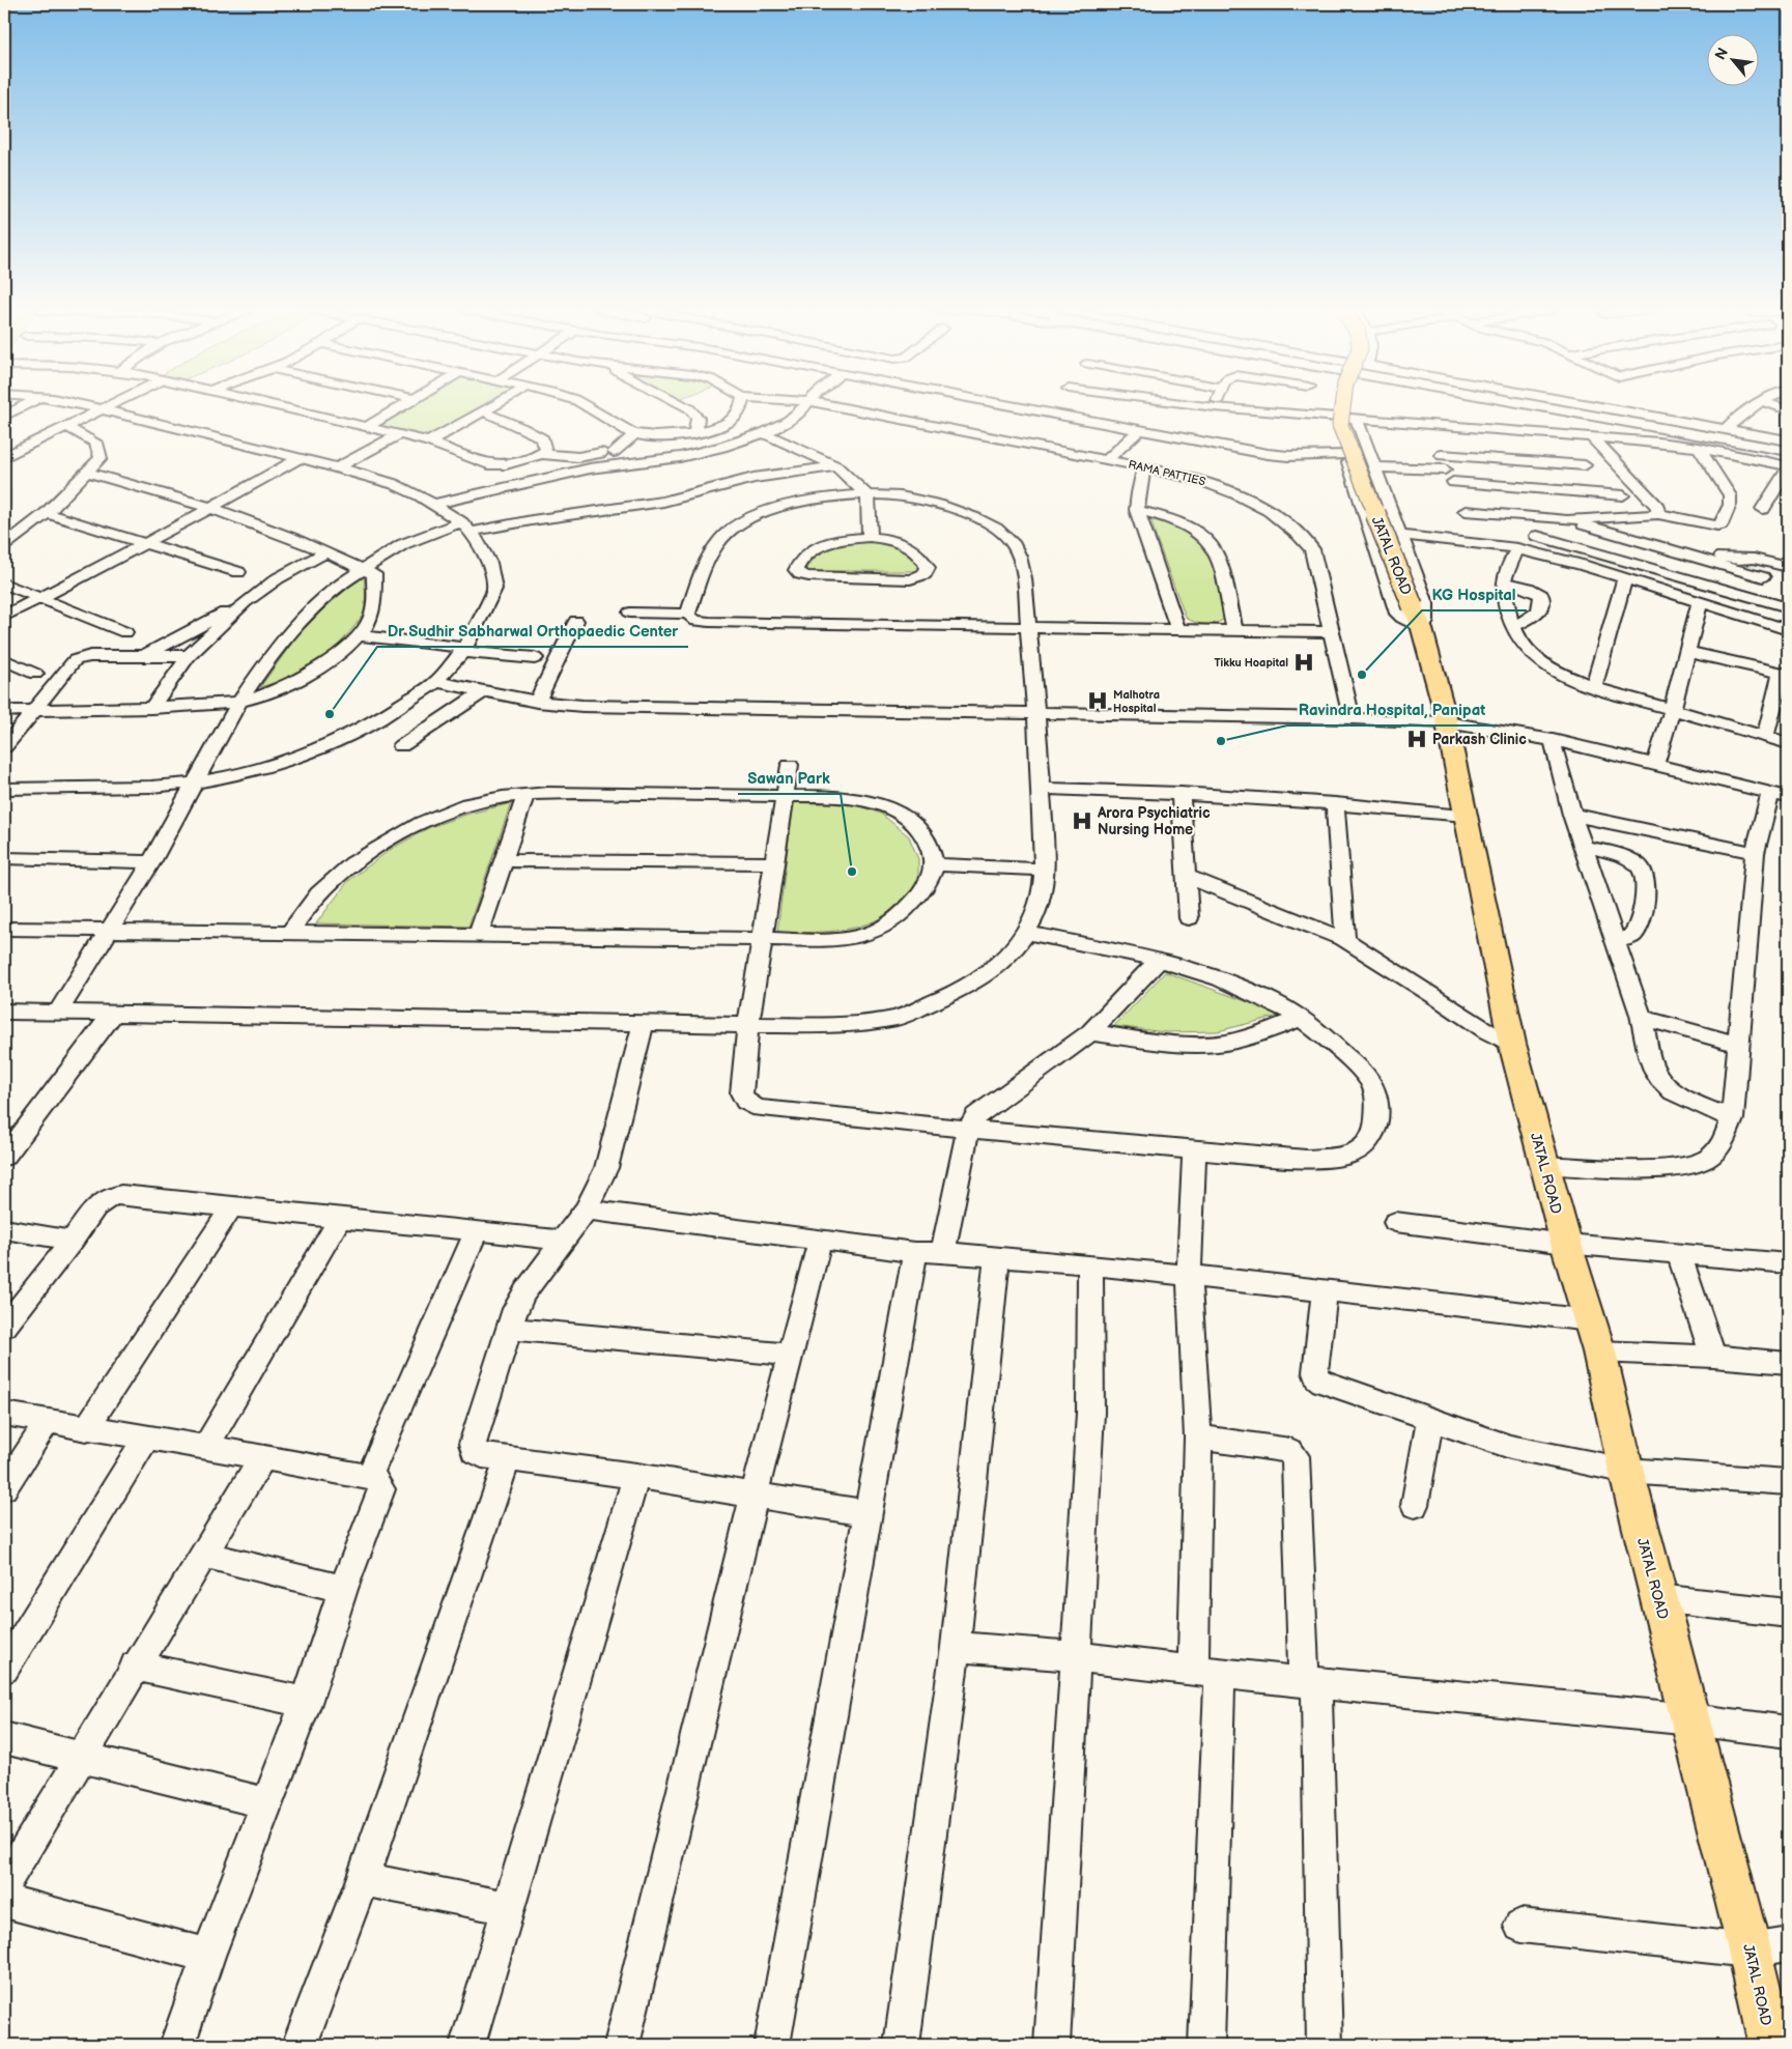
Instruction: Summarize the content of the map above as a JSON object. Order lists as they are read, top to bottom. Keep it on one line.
{"streets":{"main road":["JATAL ROAD"],"street":["RAMA PATTIES"]},"places":{"hospital":["Tikku Hoapital","Malhotra Hospital","Parkash Clinic","Arora Psychiatric Nursing Home"],"other":["KG Hospital","Dr Sudhir Sabharwal Orthopaedic Center","Ravindra Hospital, Panipat","Sawan Park"]},"north":"top left"}
